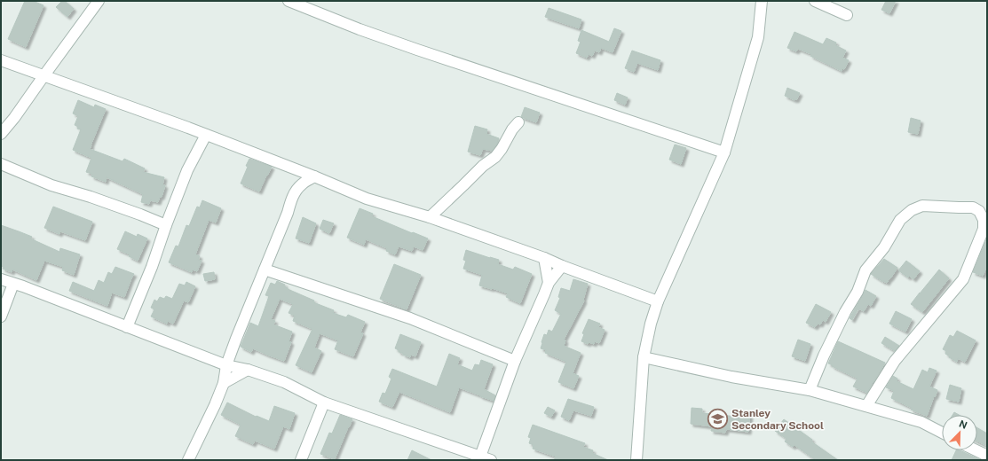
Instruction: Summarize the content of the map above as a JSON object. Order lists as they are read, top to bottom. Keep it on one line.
{"places":{"school or university":["Stanley Secondary School"]},"north":"top right"}
